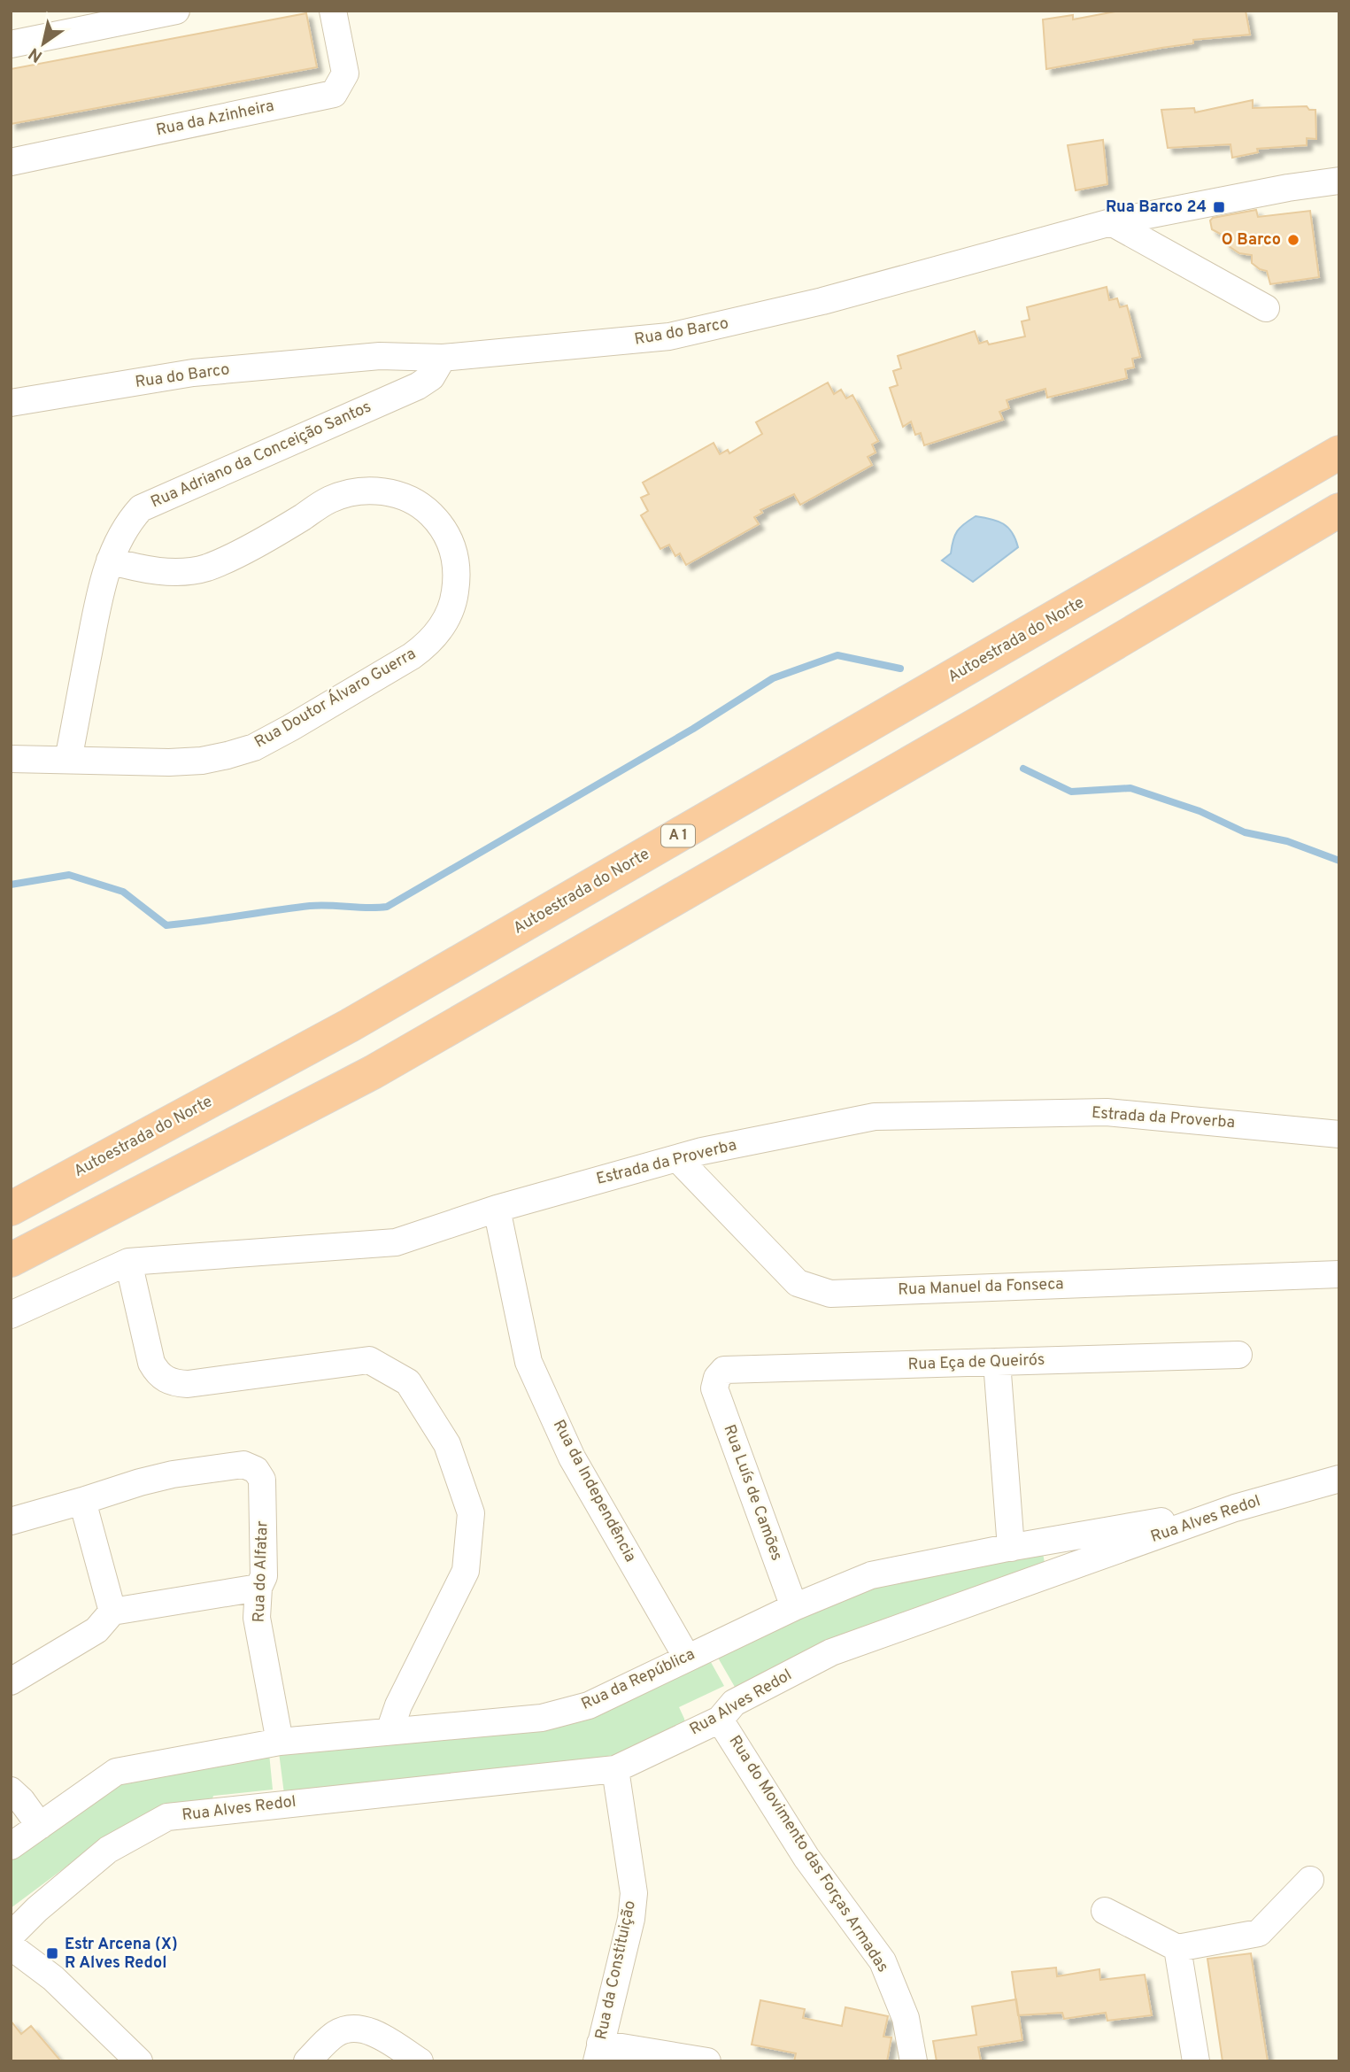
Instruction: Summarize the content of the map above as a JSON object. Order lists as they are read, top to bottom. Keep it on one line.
{"streets":{"highway":["Autoestrada do Norte","A 1"],"street":["Rua da Azinheira","Rua do Barco","Rua Adriano da Conceição Santos","Rua Doutor Álvaro Guerra","Estrada da Proverba","Rua Manuel da Fonseca","Rua Eça de Queirós","Rua da Independência","Rua Luís de Camões","Rua Alves Redol","Rua do Alfatar","Rua da República","Rua do Movimento das Forças Armadas","Rua da Constituição"]},"crossings":[["Rua do Barco","Rua Adriano da Conceição Santos"],["Rua Adriano da Conceição Santos","Rua Doutor Álvaro Guerra"],["Estrada da Proverba","Rua Manuel da Fonseca"],["Estrada da Proverba","Rua da Independência"],["Rua Eça de Queirós","Rua Luís de Camões"],["Rua da Independência","Rua da República"],["Rua Luís de Camões","Rua da República"],["Rua Alves Redol","Rua da República"],["Rua Alves Redol","Rua do Movimento das Forças Armadas"],["Rua Alves Redol","Rua da Constituição"],["Rua do Alfatar","Rua da República"]],"places":{"transit":["Rua Barco 24","Estr Arcena (X) R Alves Redol"],"other":["O Barco"]},"north":"bottom left"}
